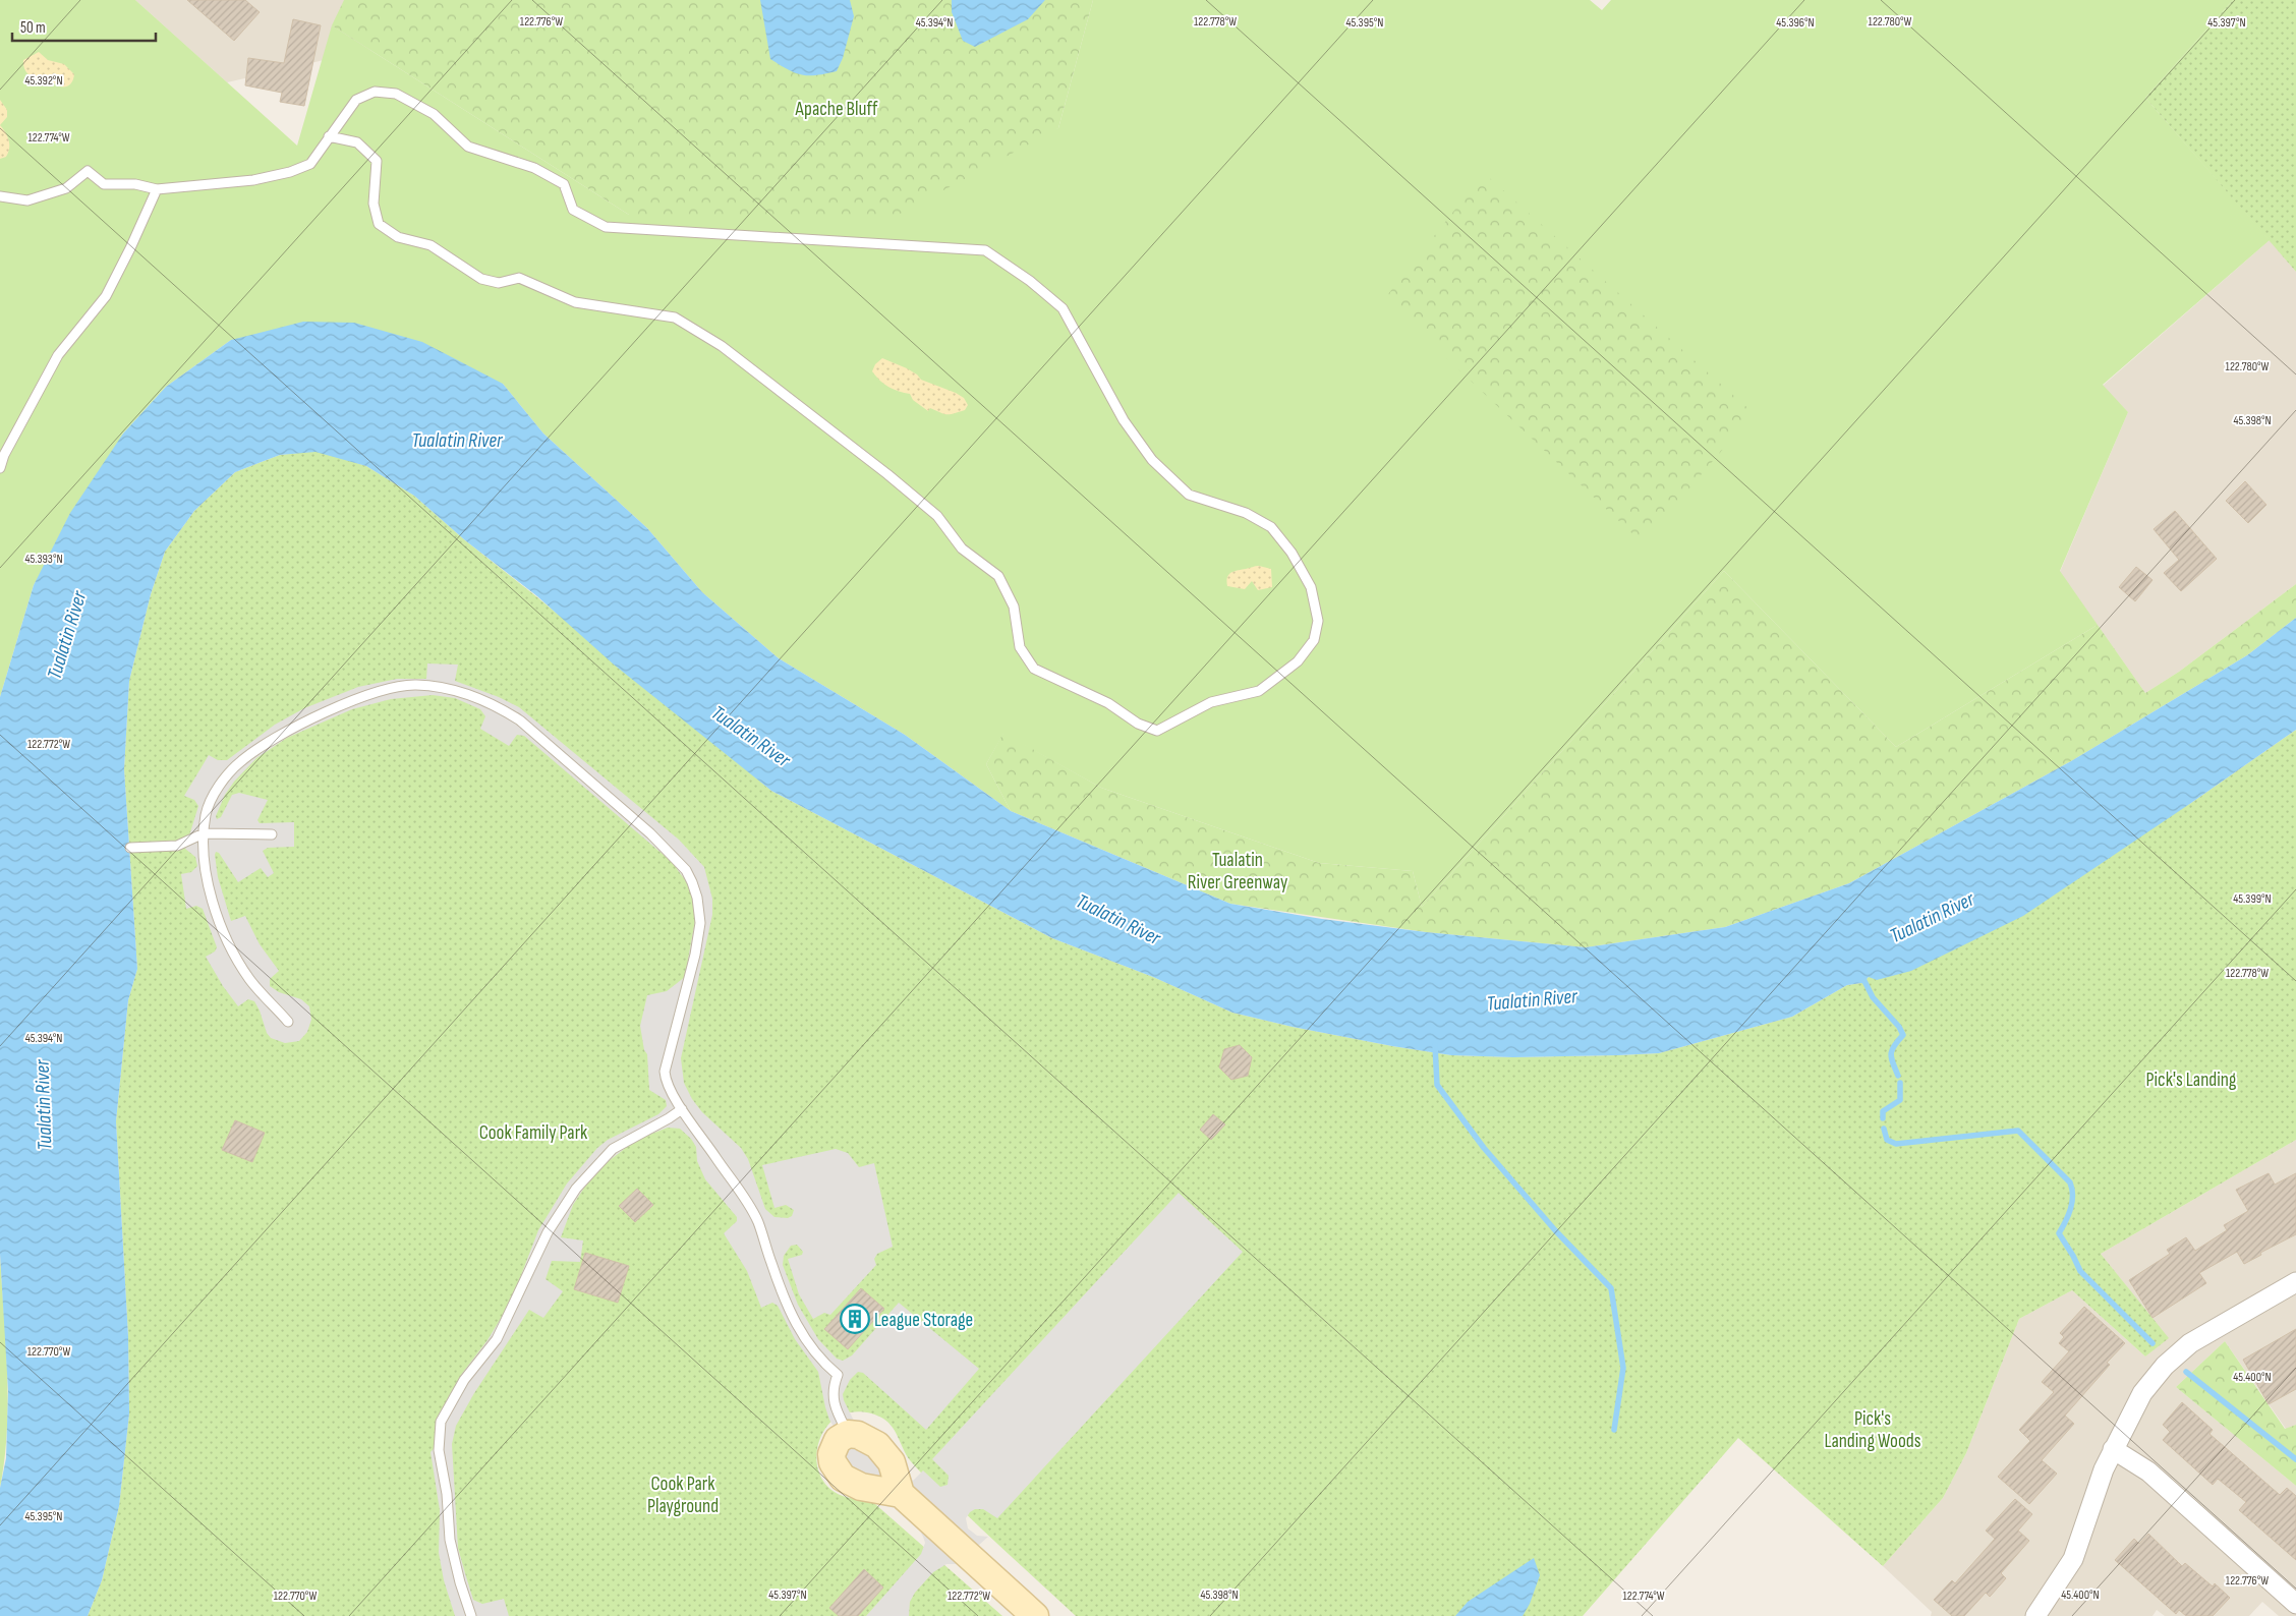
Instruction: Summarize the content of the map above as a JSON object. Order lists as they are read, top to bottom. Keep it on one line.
{"water":["Tualatin River"],"parks":["Apache Bluff","Tualatin River Greenway","Pick's Landing","Cook Family Park","Pick's Landing Woods","Cook Park Playground"],"places":{"building":["League Storage"]},"scale_bar":"50 m","coordinates":["122.778°W","122.776°W","122.780°W","45.394°N","45.395°N","45.396°N","45.397°N","45.392°N","122.774°W","45.398°N","45.393°N","122.772°W","45.399°N","122.770°W","45.400°N"]}
